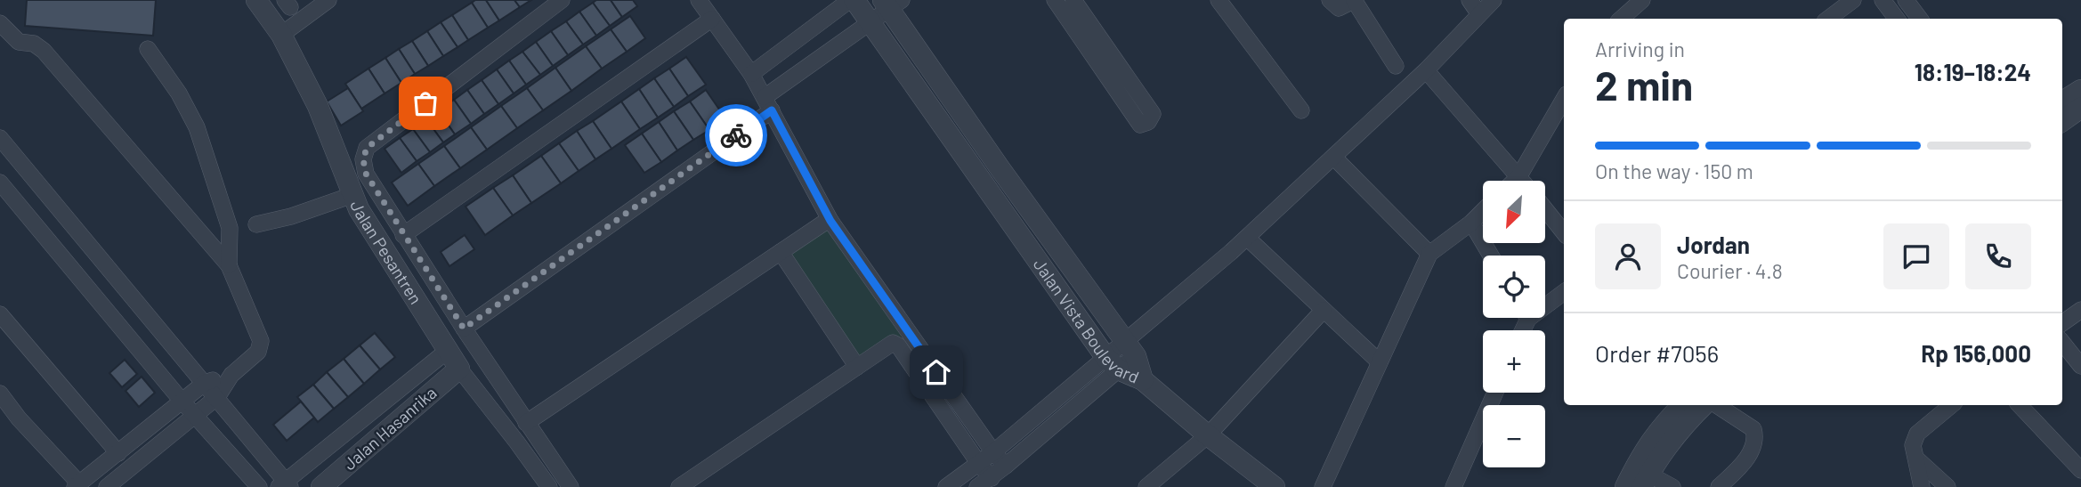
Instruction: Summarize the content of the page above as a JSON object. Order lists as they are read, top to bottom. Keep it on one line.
{"streets":{"street":["Jalan Pesantren","Jalan Vista Boulevard","Jalan Hasanrika"]},"crossings":[["Jalan Pesantren","Jalan Hasanrika"]],"north":"bottom left","page":{"heading":["2 min","Arriving in","18:19–18:24"],"panel":["Jordan","Courier · 4.8","Order #7056","Rp 156,000"],"bar":"On the way · 150 m","map_buttons":["+","−"]}}
